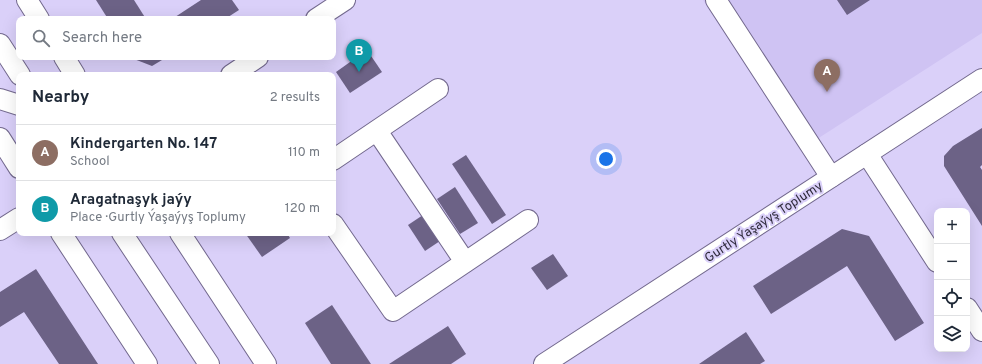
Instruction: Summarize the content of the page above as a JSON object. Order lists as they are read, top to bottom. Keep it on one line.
{"streets":{"street":["Gurtly Ýaşaýyş Toplumy"]},"page":{"search":"Search here","pins":["B","A"],"heading":["Nearby","2 results"],"list":[{"mark":"A","name":"Kindergarten No. 147","note":"School","value":"110 m"},{"mark":"B","name":"Aragatnaşyk jaýy","note":"Place · Gurtly Ýaşaýyş Toplumy","value":"120 m"}],"map_buttons":["+","−"]}}
